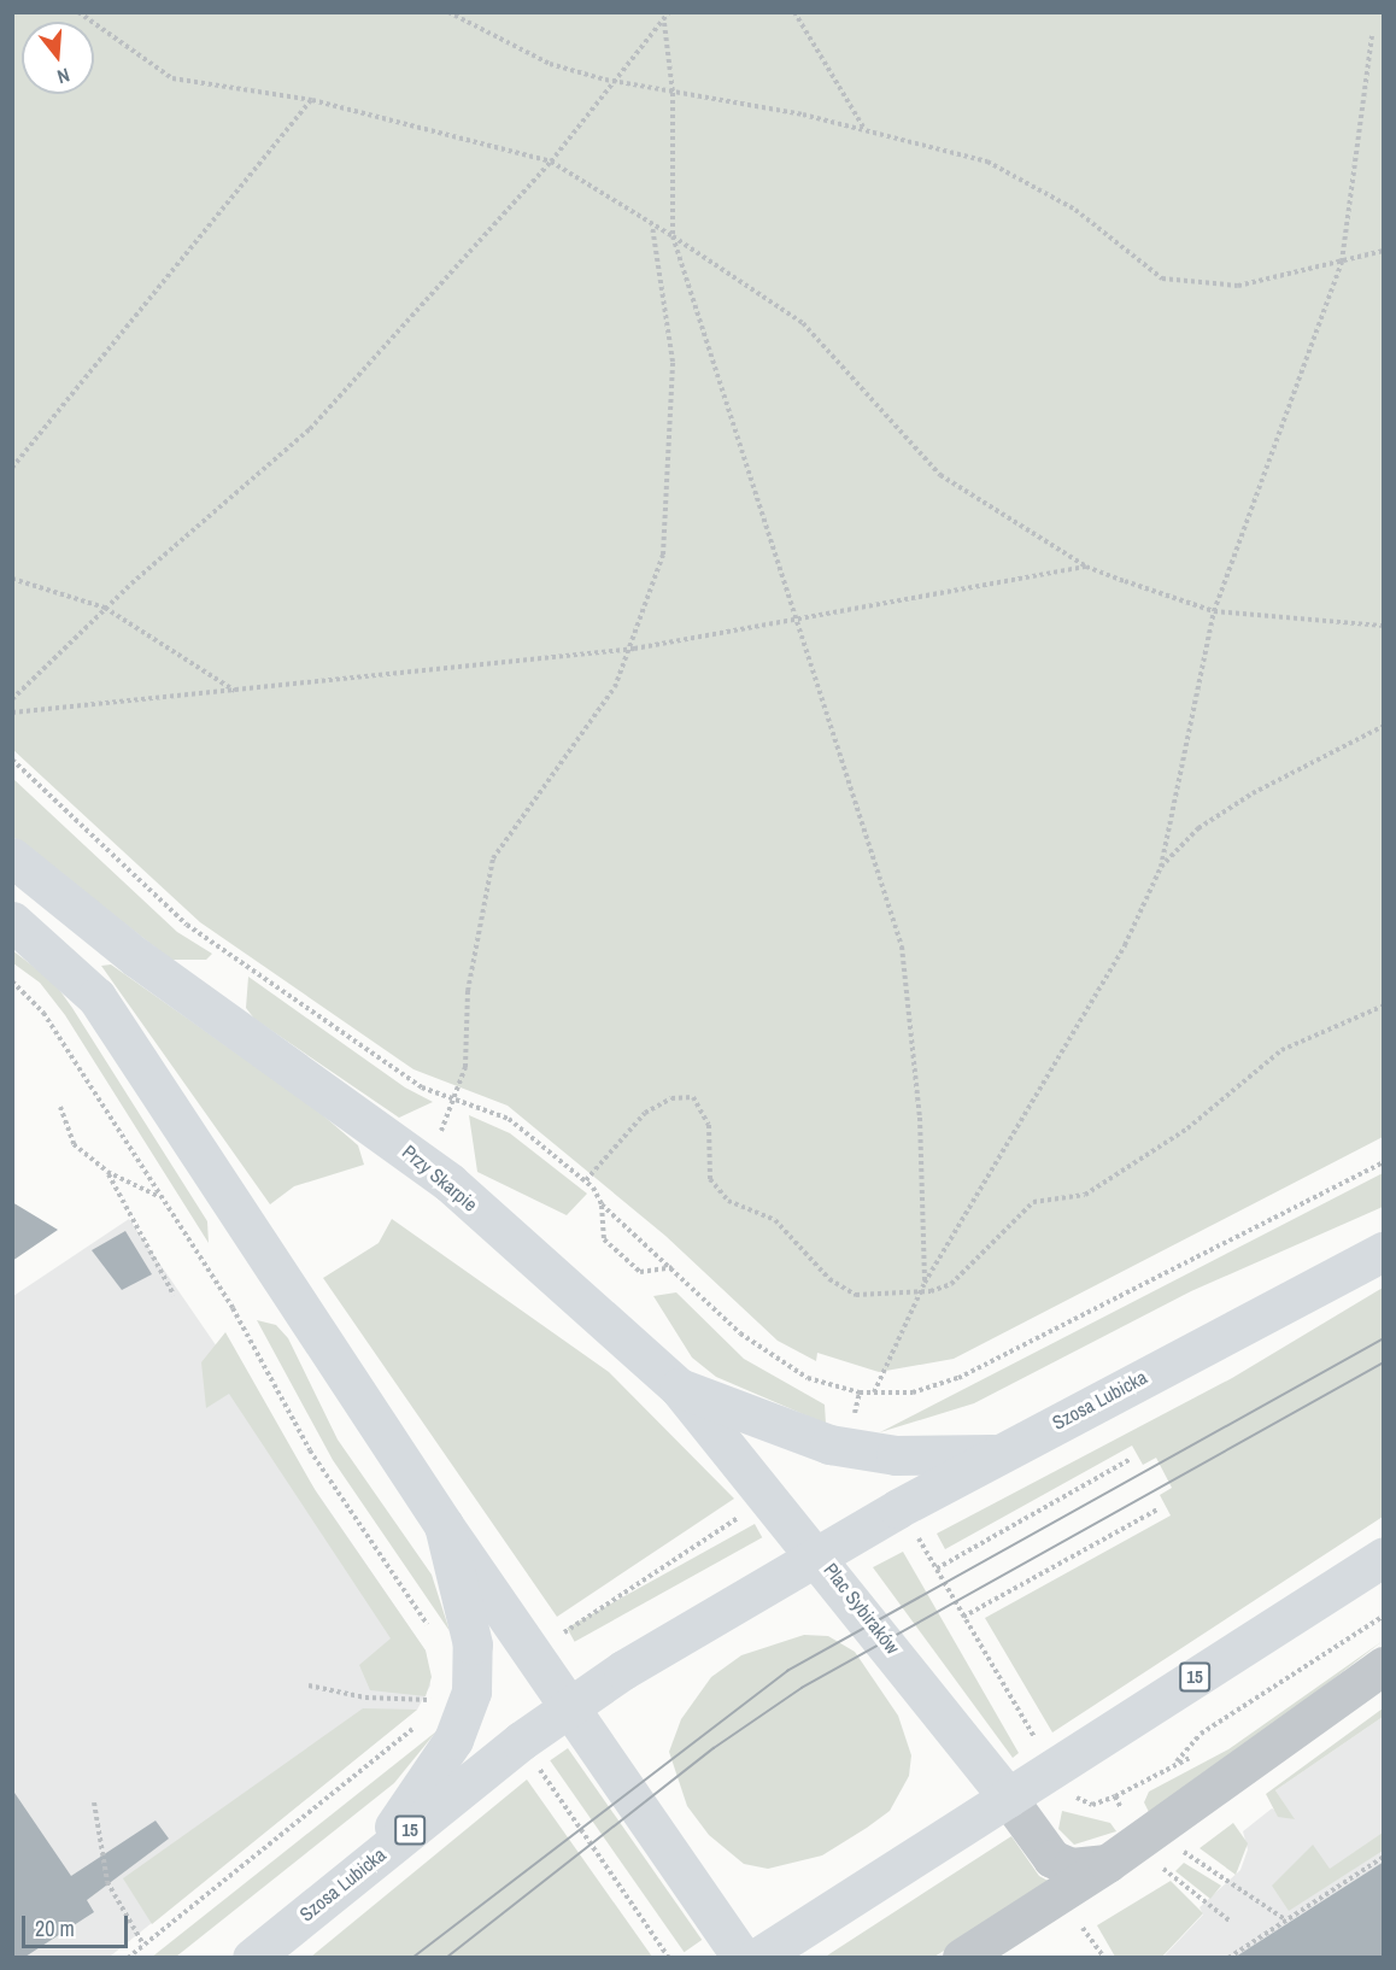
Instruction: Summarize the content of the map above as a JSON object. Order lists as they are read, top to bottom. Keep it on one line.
{"streets":{"main road":["Przy Skarpie","Szosa Lubicka","Plac Sybiraków","15"]},"crossings":[["Przy Skarpie","Szosa Lubicka"],["Przy Skarpie","Plac Sybiraków"],["Szosa Lubicka","Plac Sybiraków"],["Plac Sybiraków","15"]],"scale_bar":"20 m","north":"bottom"}
